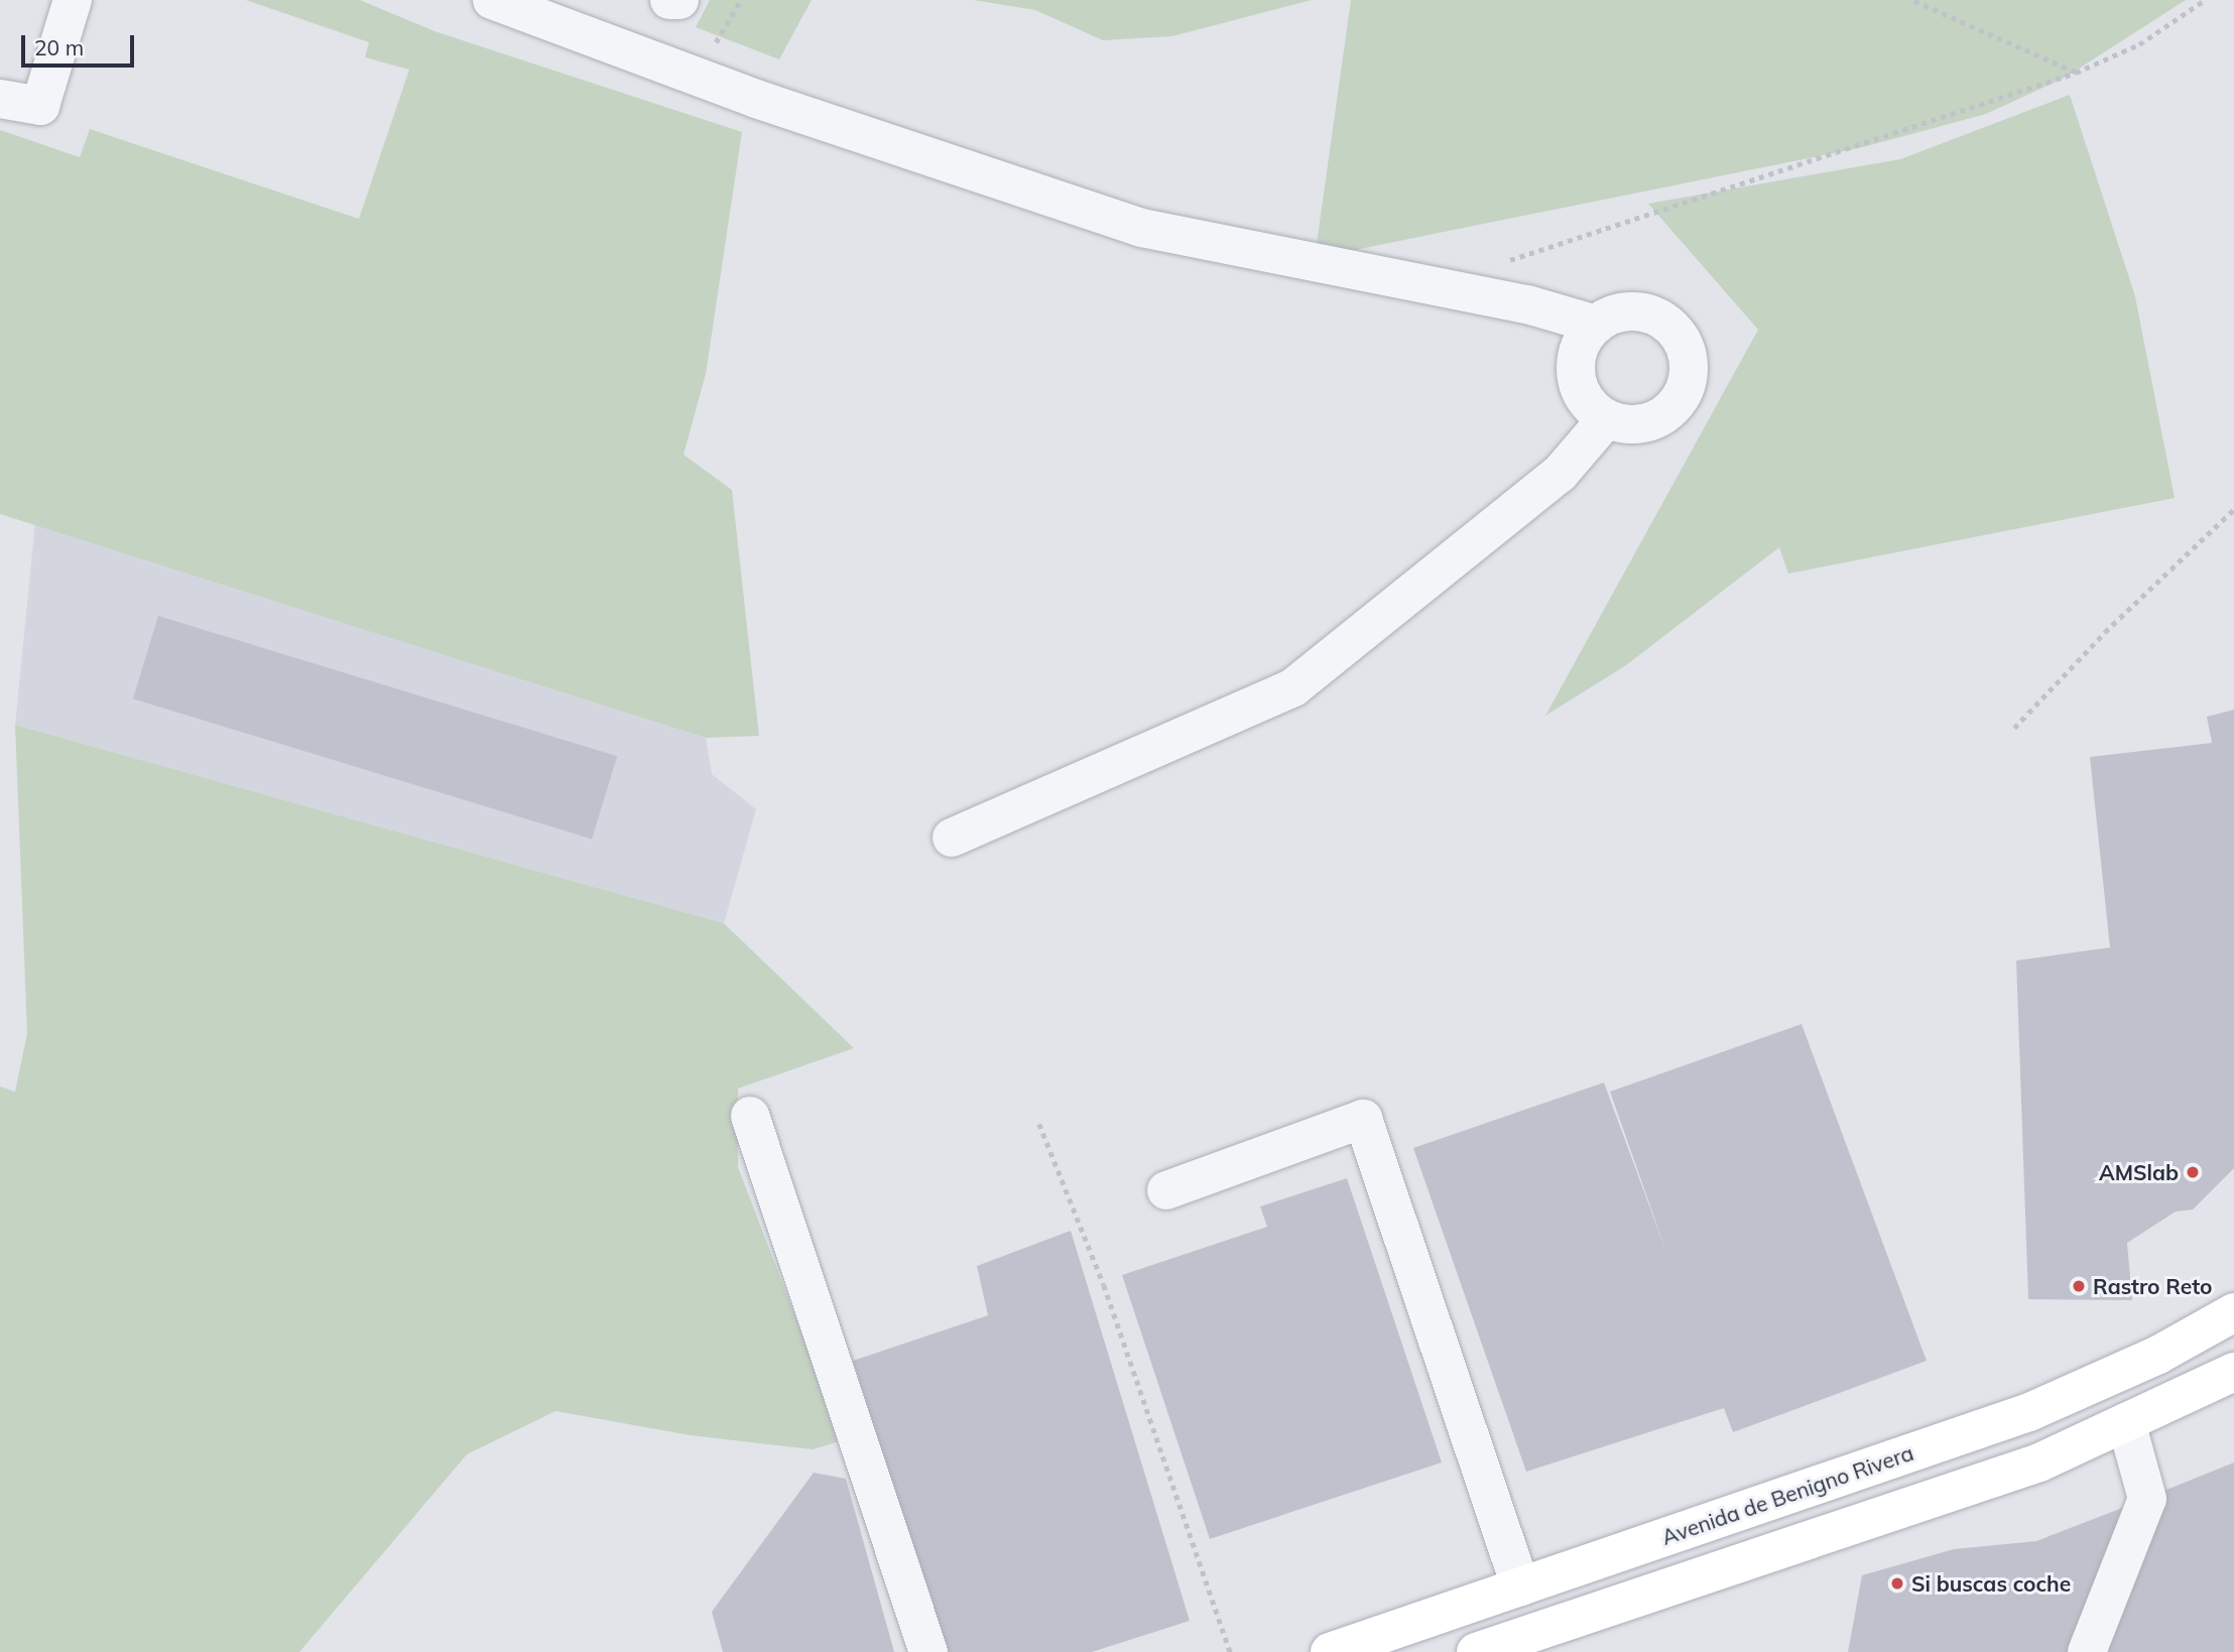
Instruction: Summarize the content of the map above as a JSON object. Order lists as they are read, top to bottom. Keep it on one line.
{"streets":{"main road":["Avenida de Benigno Rivera"]},"places":["AMSlab","Rastro Reto","Si buscas coche"],"scale_bar":"20 m"}
